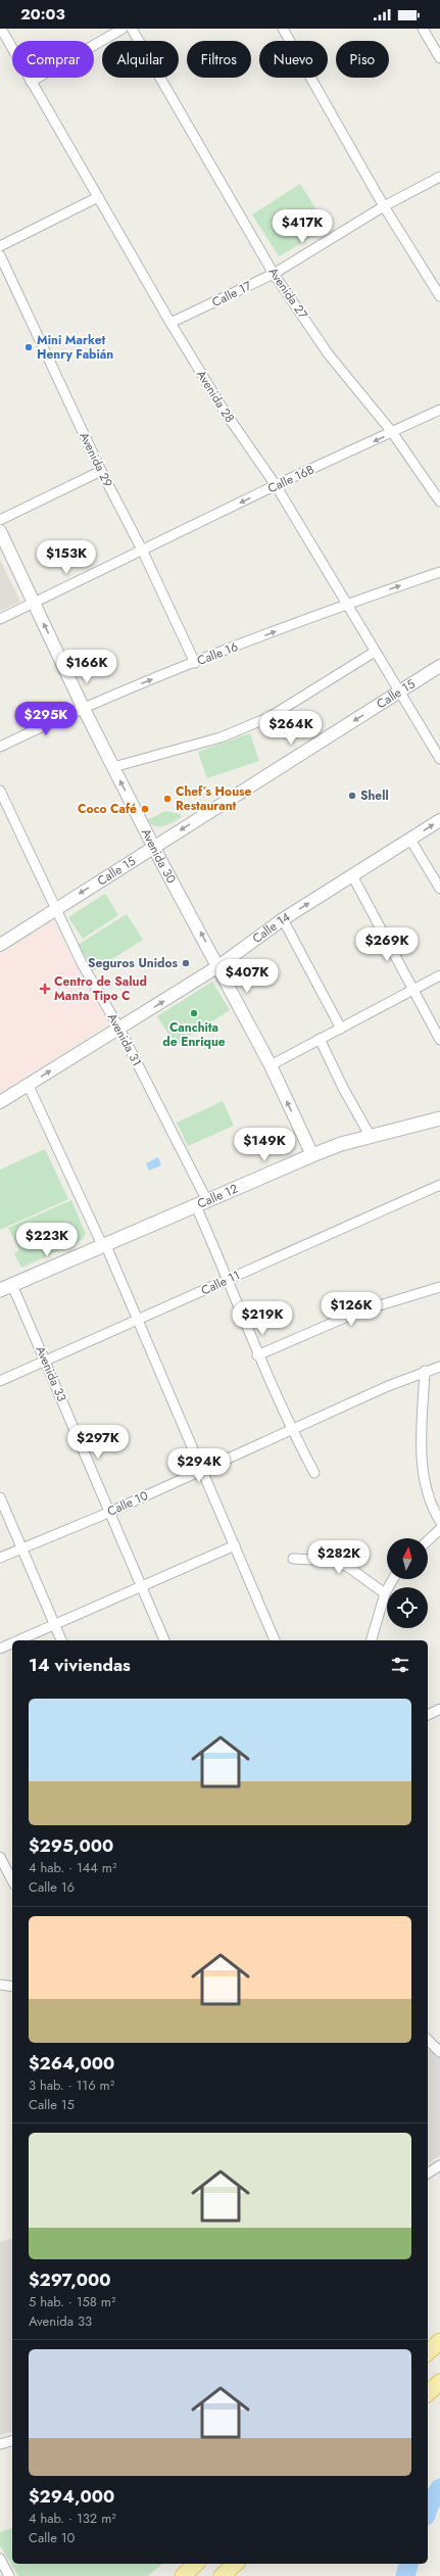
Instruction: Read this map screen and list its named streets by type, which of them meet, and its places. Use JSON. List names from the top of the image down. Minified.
{"streets":{"main road":["Calle 12"],"street":["Avenida 27","Calle 17","Avenida 28","Avenida 29","Calle 16B","Calle 16","Calle 15","Avenida 30","Calle 14","Avenida 31","Calle 11","Avenida 33","Calle 10"]},"crossings":[["Avenida 27","Calle 17"],["Avenida 27","Calle 16B"],["Calle 17","Avenida 28"],["Avenida 28","Calle 16B"],["Avenida 28","Calle 16"],["Avenida 28","Calle 15"],["Avenida 29","Calle 16B"],["Avenida 29","Calle 16"],["Calle 16","Avenida 30"],["Calle 15","Avenida 30"],["Calle 15","Avenida 31"],["Avenida 30","Calle 14"],["Avenida 30","Calle 12"],["Calle 14","Avenida 31"],["Avenida 31","Calle 12"],["Avenida 31","Calle 11"],["Avenida 31","Calle 10"],["Calle 12","Avenida 33"],["Calle 11","Avenida 33"],["Avenida 33","Calle 10"]],"one_way":["Calle 16B","Avenida 30","Calle 14"],"places":{"other":["Mini Market Henry Fabián","Shell","Chef´s House Restaurant","Coco Café","Seguros Unidos","Canchita de Enrique"],"health":["Centro de Salud Manta Tipo C"]},"north":"top","page":{"status":"20:03","chip":["Comprar","Alquilar","Filtros","Nuevo","Piso"],"price":["$417K","$153K","$166K","$295K","$264K","$269K","$407K","$149K","$223K","$126K","$219K","$297K","$294K","$282K"],"heading":"14 viviendas","list":[{"name":"$295,000","note":"4 hab. · 144 m² · Calle 16"},{"name":"$264,000","note":"3 hab. · 116 m² · Calle 15"},{"name":"$297,000","note":"5 hab. · 158 m² · Avenida 33"},{"name":"$294,000","note":"4 hab. · 132 m² · Calle 10"}]}}
